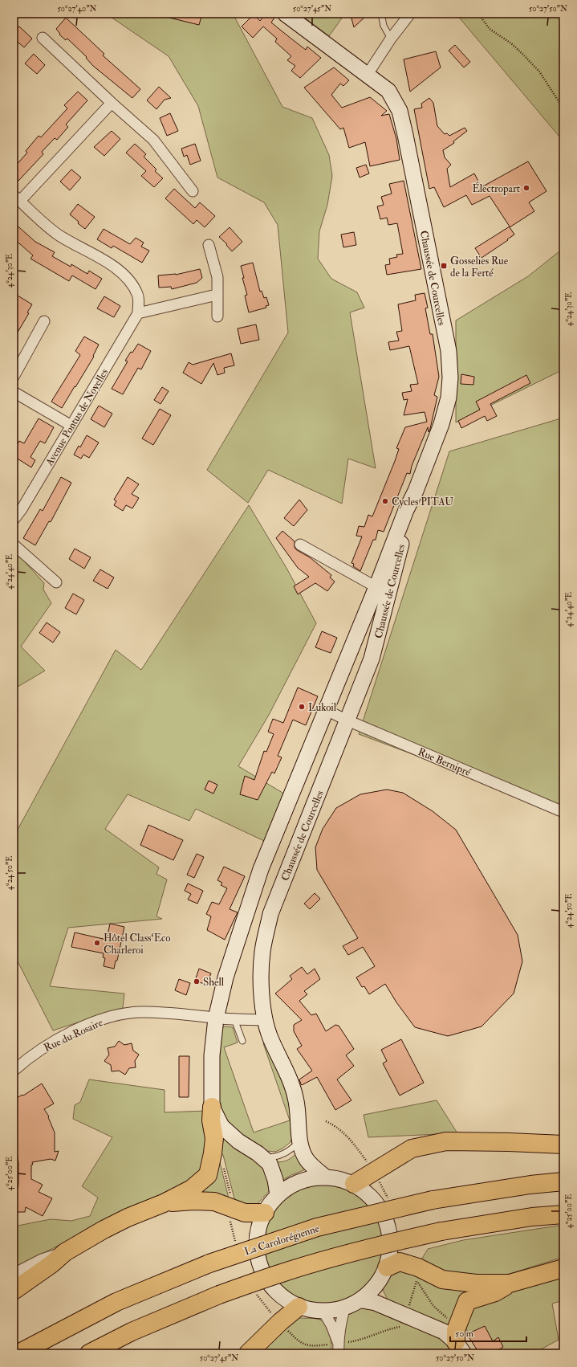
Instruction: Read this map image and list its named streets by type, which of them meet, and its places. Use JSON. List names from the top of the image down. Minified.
{"streets":{"highway":["La Carolorégienne"],"main road":["Chaussée de Courcelles"],"street":["Avenue Pontus de Noyelles","Rue Bernipré","Rue du Rosaire"]},"crossings":[["Chaussée de Courcelles","Rue Bernipré"],["Chaussée de Courcelles","Rue du Rosaire"]],"places":{"other":["Électropart","Cycles PITAU","Lukoil","Hôtel Class‘Eco Charleroi","Shell"],"transit":["Gosselies Rue de la Ferté"]},"scale_bar":"50 m","coordinates":["50°27'40\"N","50°27'45\"N","50°27'50\"N","4°24'30\"E","4°24'40\"E","4°24'50\"E","4°25'00\"E"]}
